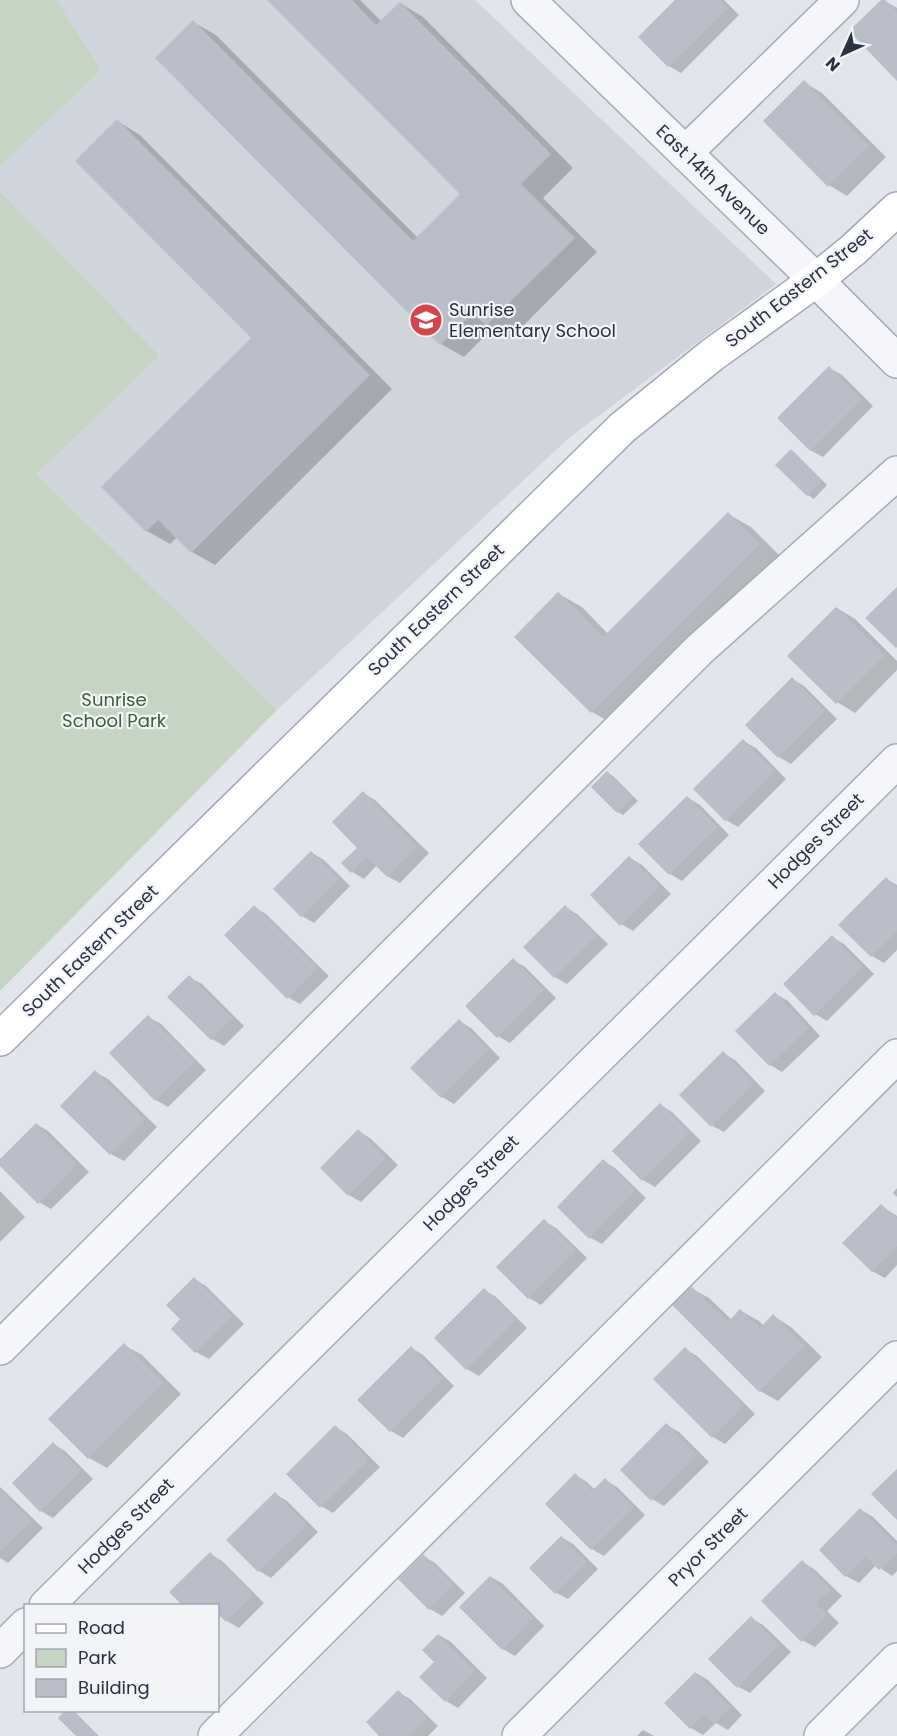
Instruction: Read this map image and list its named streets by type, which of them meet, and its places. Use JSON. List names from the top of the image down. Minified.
{"streets":{"main road":["South Eastern Street"],"street":["East 14th Avenue","Hodges Street","Pryor Street"]},"crossings":[["East 14th Avenue","South Eastern Street"]],"parks":["Sunrise School Park"],"places":{"school or university":["Sunrise Elementary School"]},"legend":["Road","Park","Building"],"north":"bottom left"}
